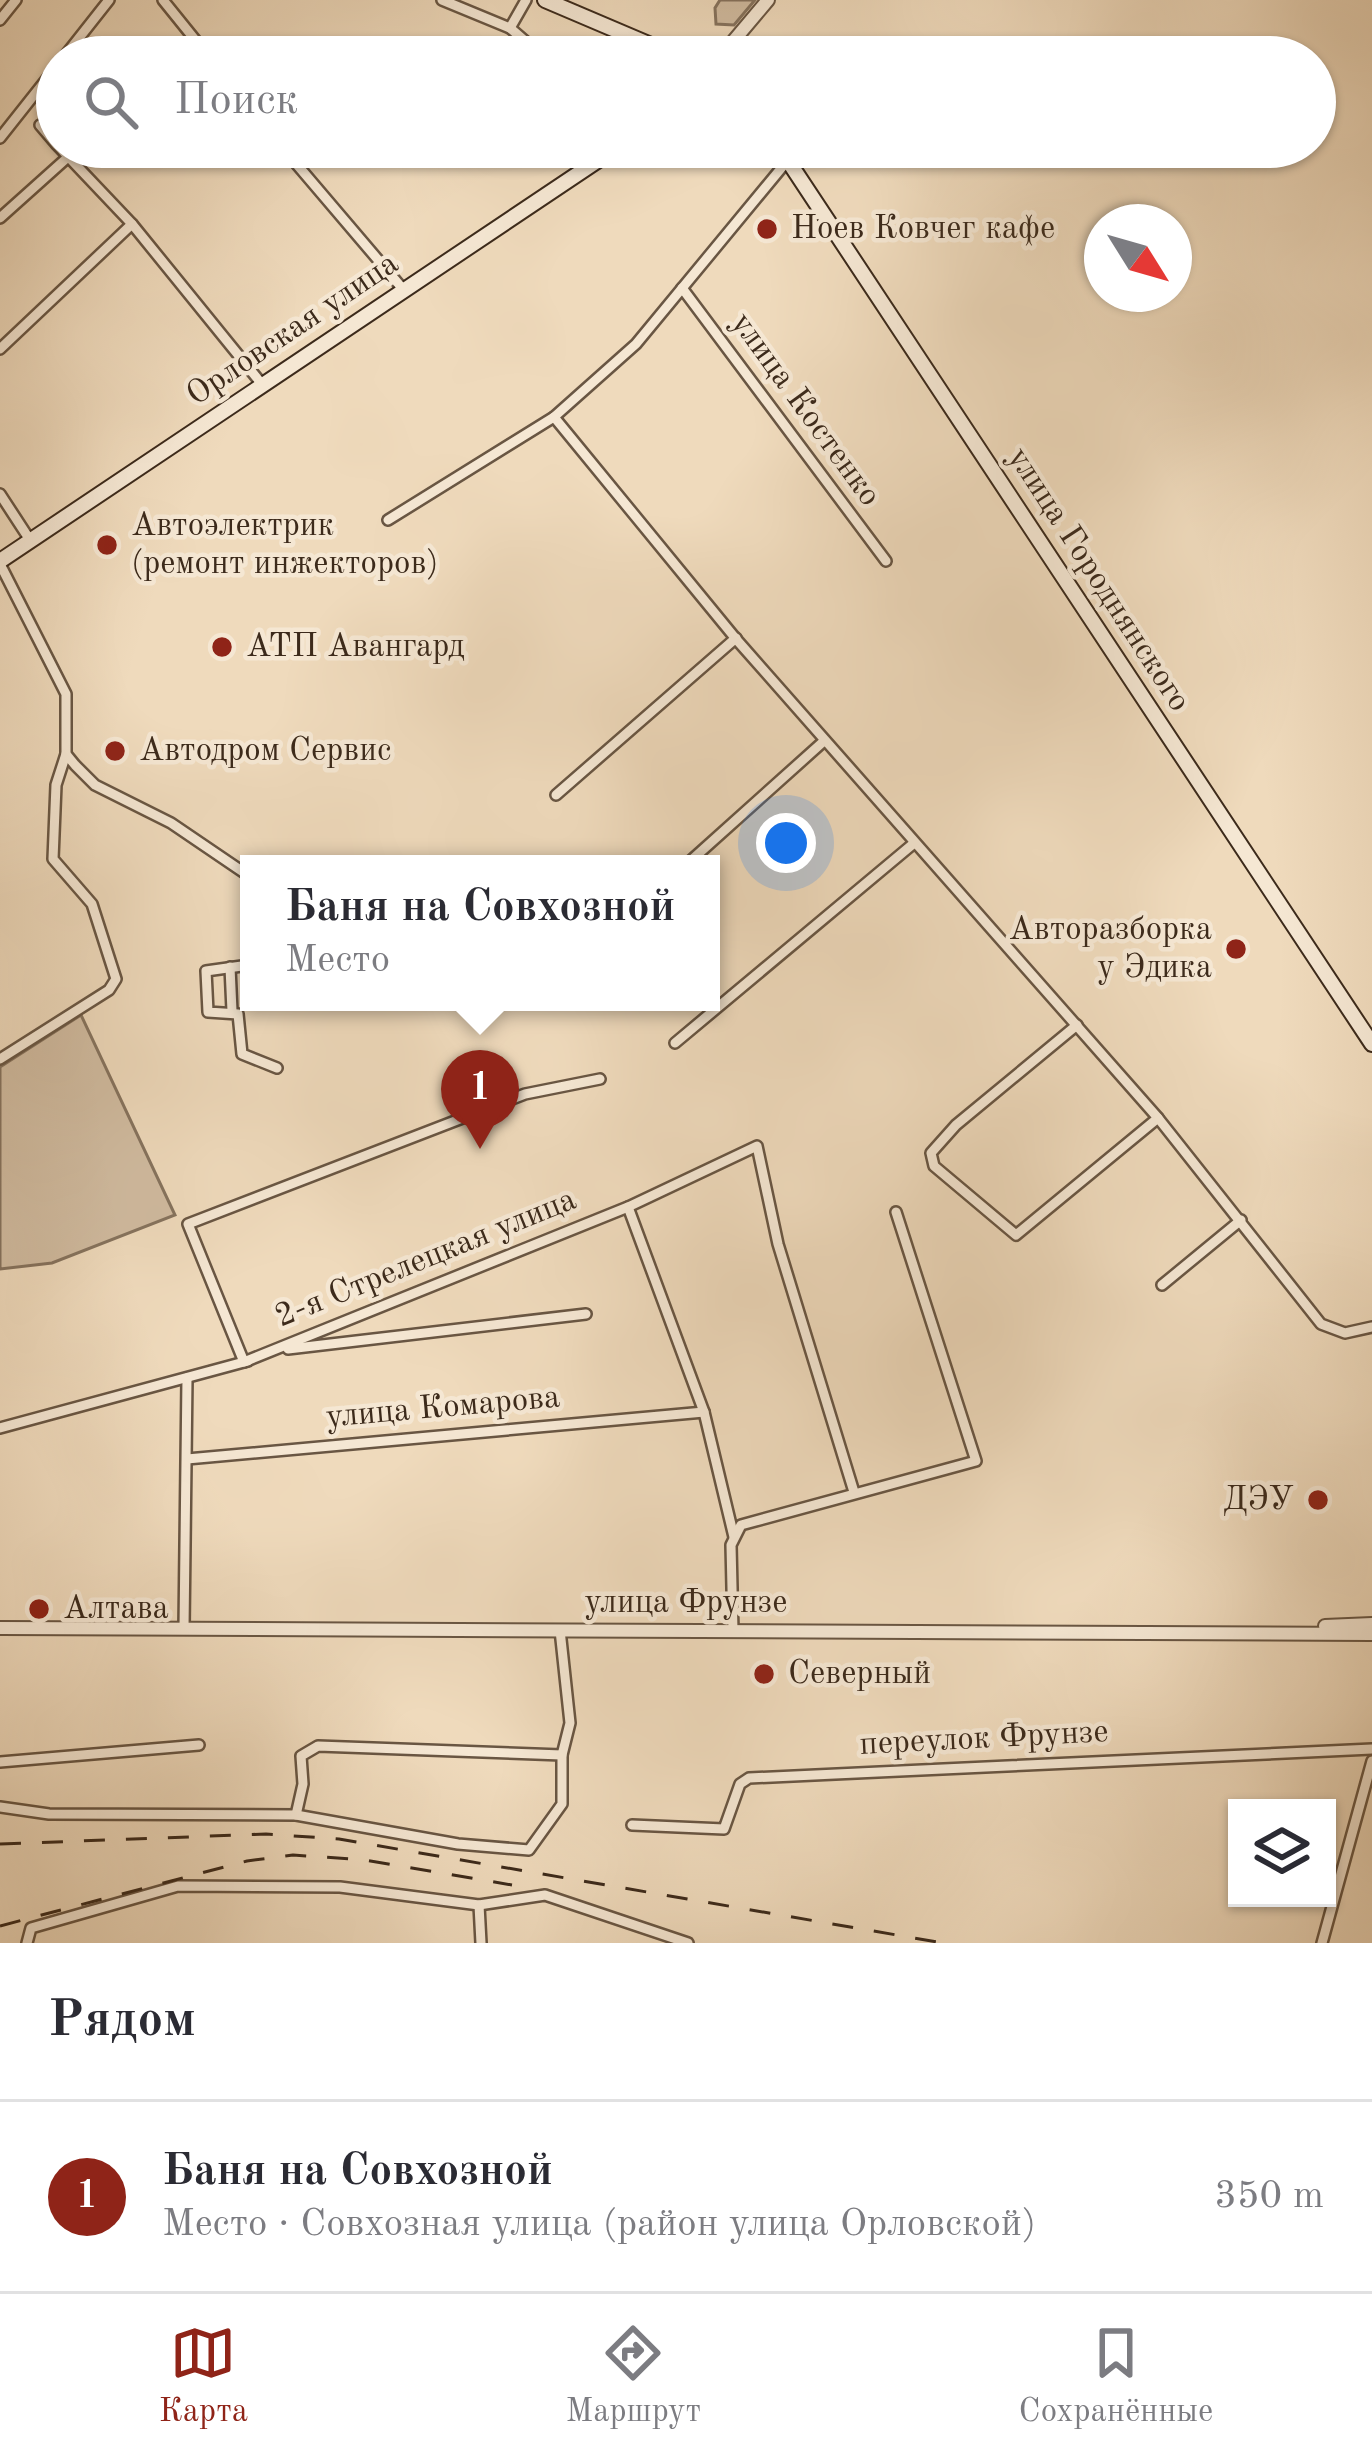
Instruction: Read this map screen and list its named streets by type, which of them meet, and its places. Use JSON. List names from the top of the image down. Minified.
{"streets":{"main road":["Орловская улица","улица Городнянского"],"street":["улица Костенко","2-я Стрелецкая улица","улица Комарова","улица Фрунзе","переулок Фрунзе"]},"places":["Ноев Ковчег кафе","Автоэлектрик (ремонт инжекторов)","АТП Авангард","Автодром Сервис","Авторазборка у Эдика","ДЭУ","Алтава","Северный"],"north":"bottom right","page":{"search":"Поиск","popup":["Баня на Совхозной","Место"],"pins":"1","heading":"Рядом","list":[{"mark":"1","name":"Баня на Совхозной","note":"Место · Совхозная улица (район улица Орловской)","value":"350 m"}],"nav":["Карта","Маршрут","Сохранённые"]}}
